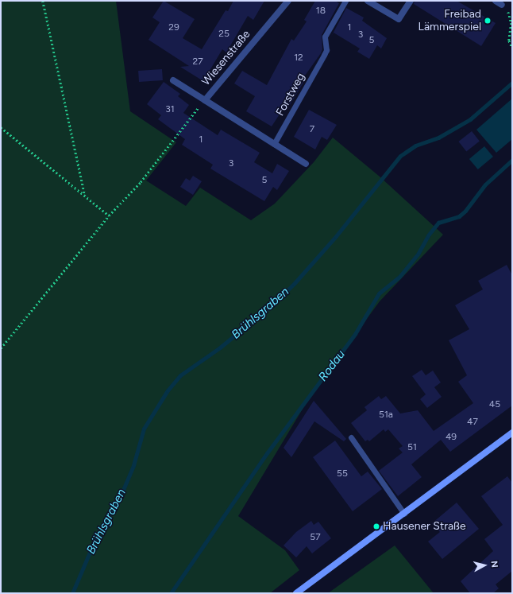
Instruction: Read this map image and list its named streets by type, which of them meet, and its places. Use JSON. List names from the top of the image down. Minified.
{"streets":{"street":["Wiesenstraße"],"lane":["Forstweg"]},"water":["Brühlsgraben","Rodau"],"places":["Freibad Lämmerspiel","Hausener Straße"],"house_numbers":["18","29","1","25","3","5","12","27","31","7","1","3","5","45","51a","47","49","51","55","57"],"north":"right"}
